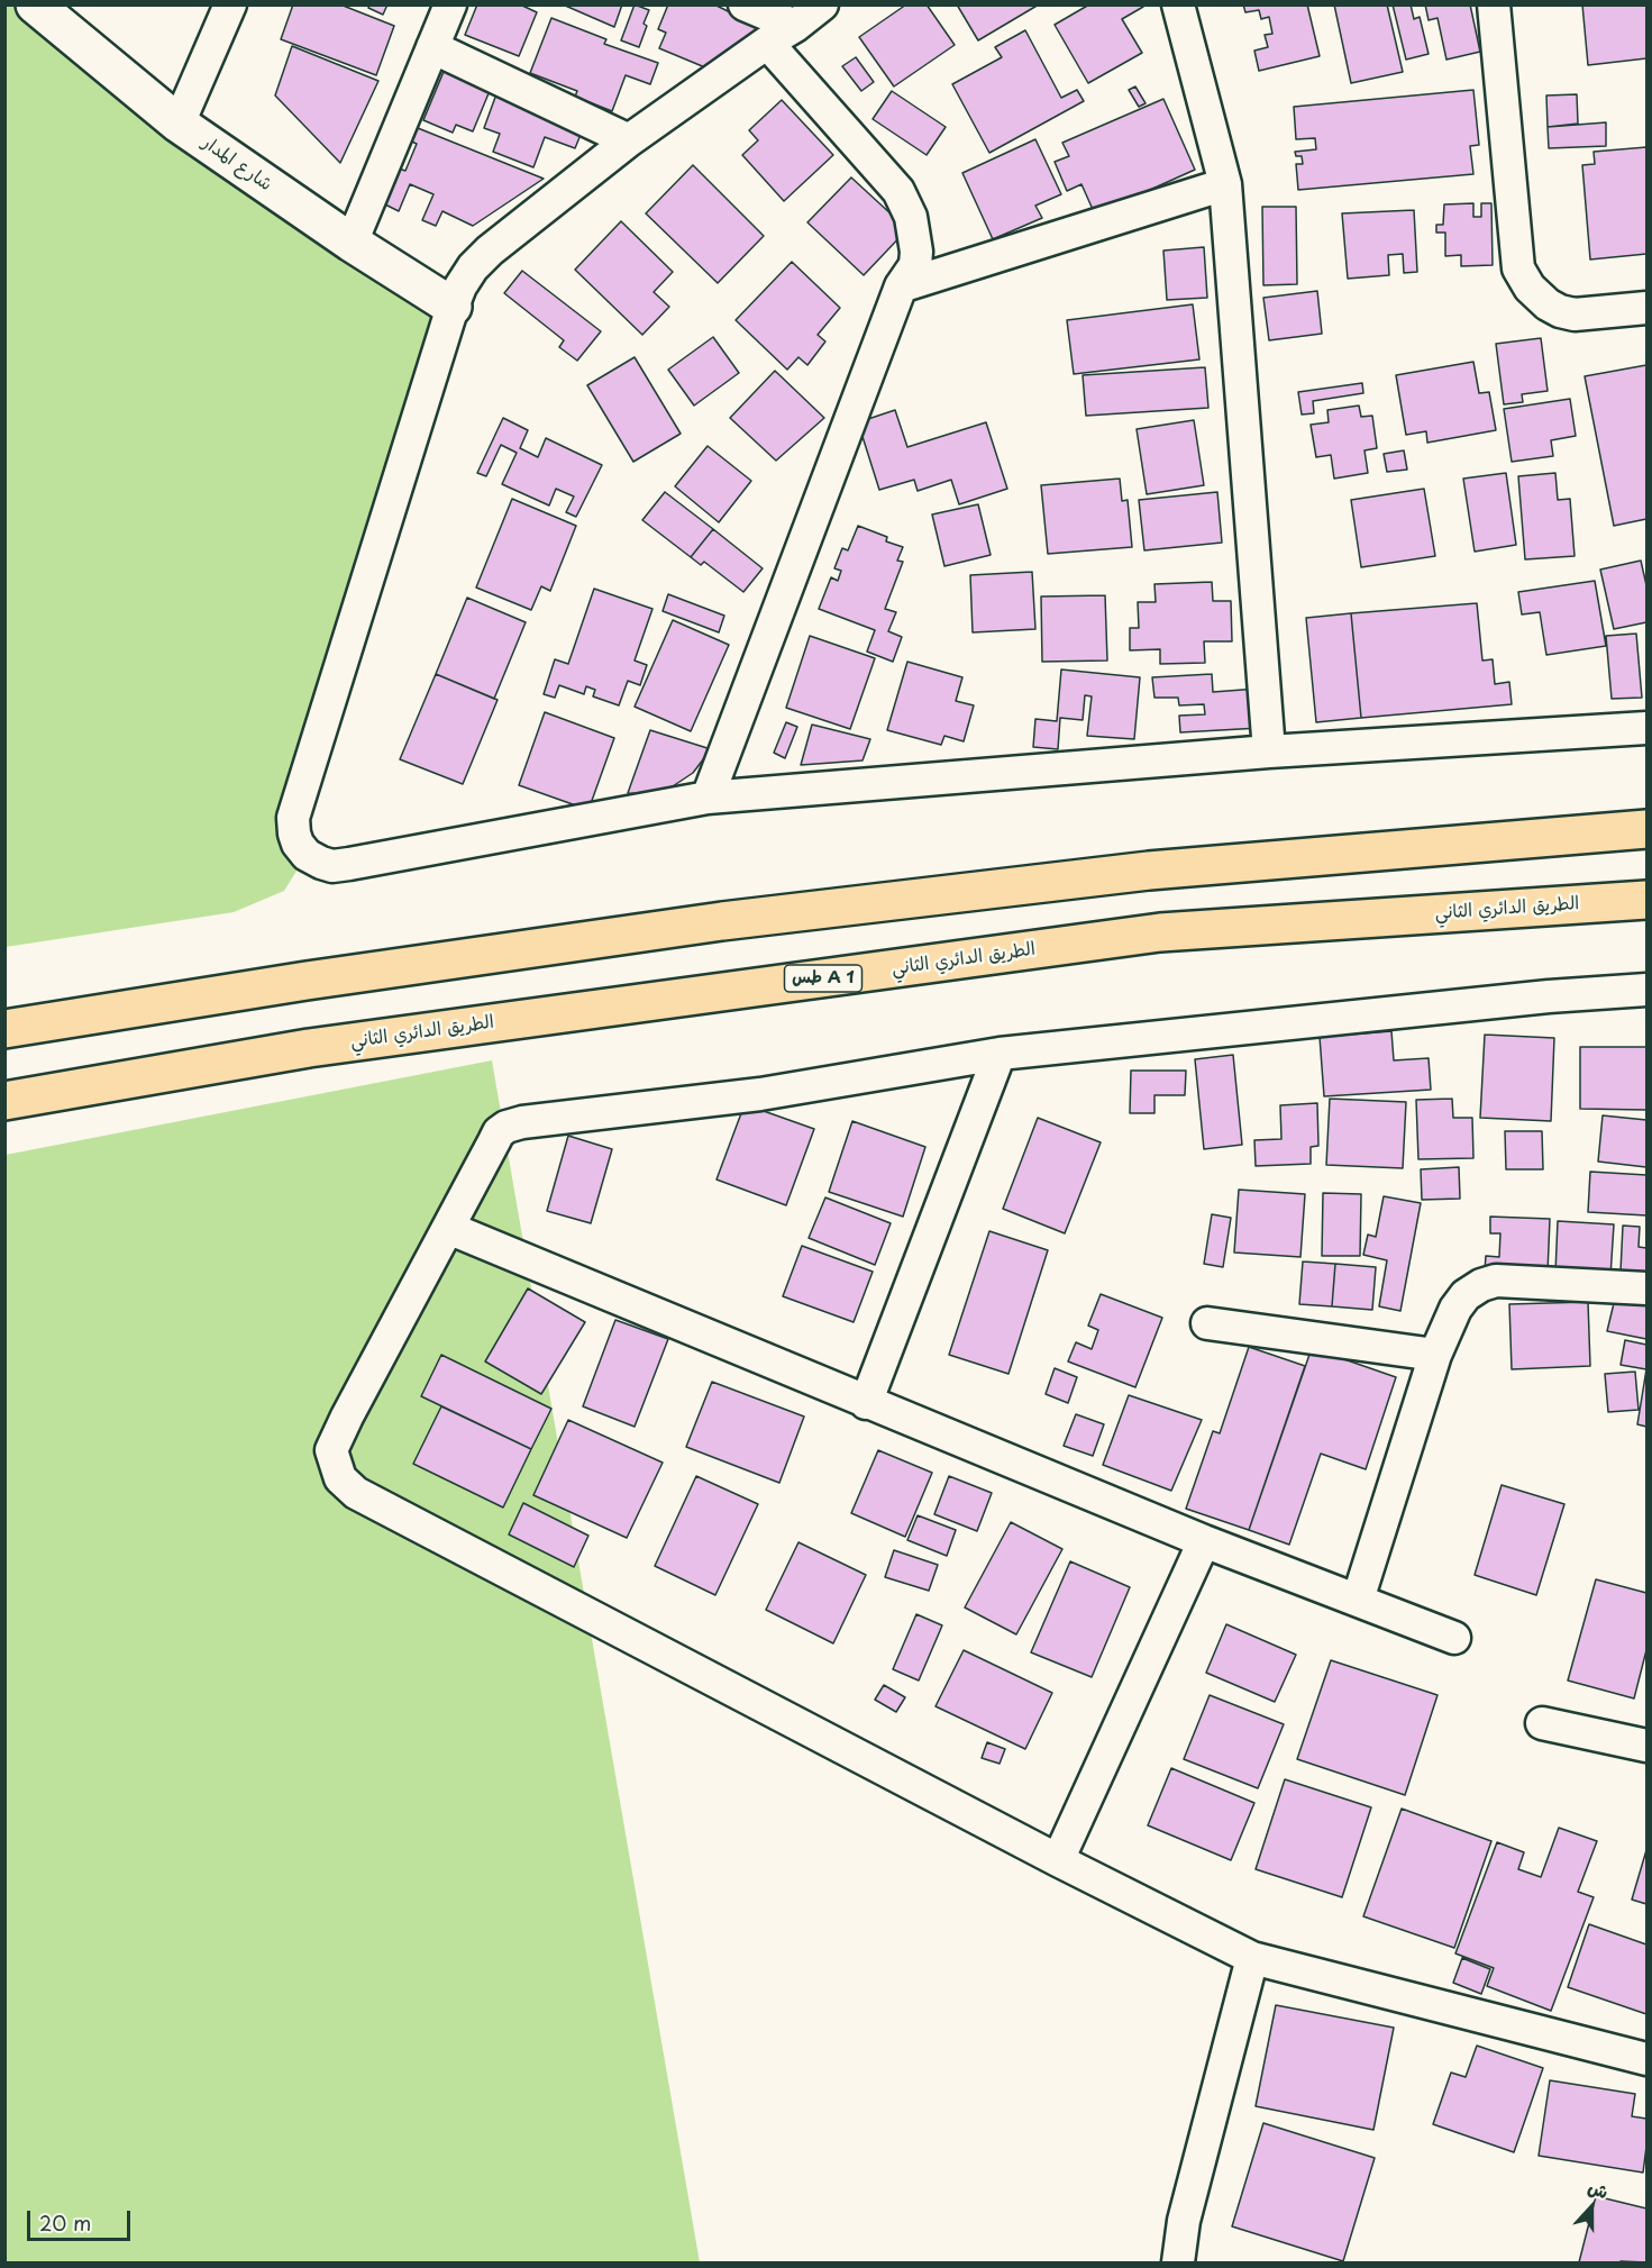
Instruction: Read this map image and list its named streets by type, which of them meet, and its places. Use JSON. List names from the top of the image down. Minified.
{"streets":{"highway":["الطريق الدائري الثاني","طس A 1"],"street":["شارع المدار"]},"scale_bar":"20 m","north":"top"}
